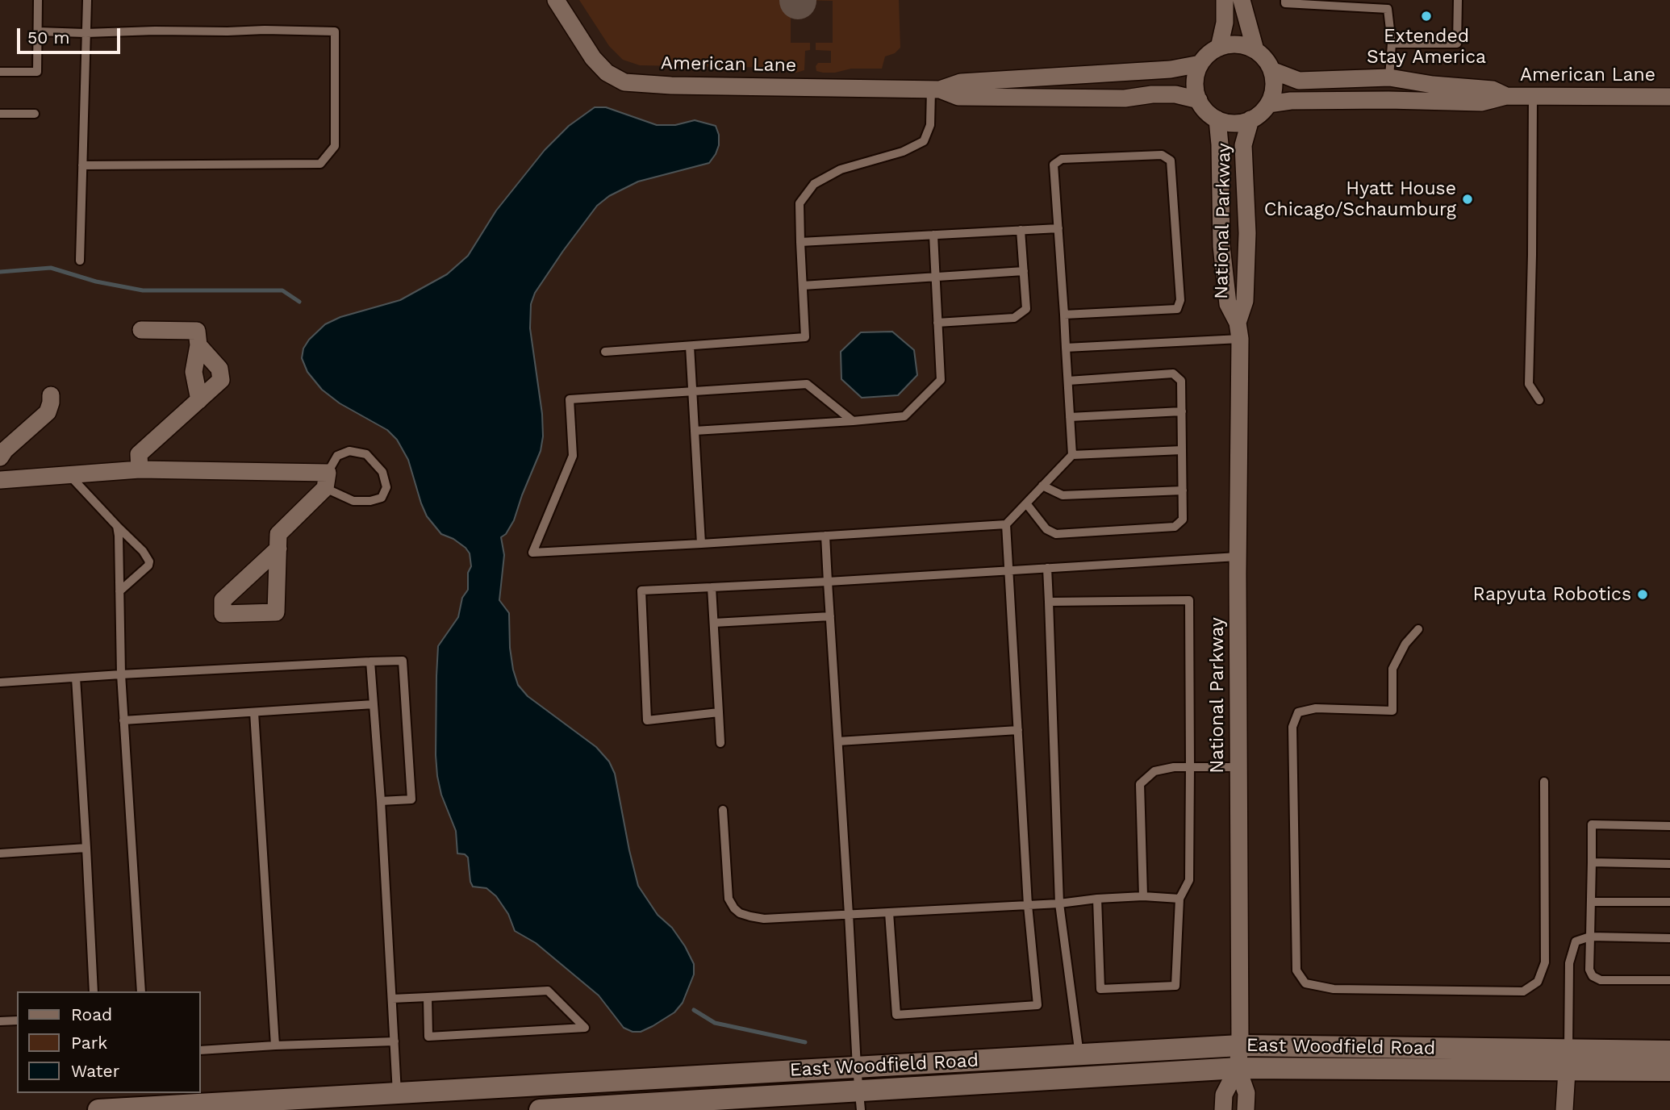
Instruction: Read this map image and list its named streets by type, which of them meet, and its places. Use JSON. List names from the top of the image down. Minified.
{"streets":{"street":["American Lane","National Parkway","East Woodfield Road"]},"crossings":[["American Lane","National Parkway"],["National Parkway","East Woodfield Road"]],"places":["Extended Stay America","Hyatt House Chicago/Schaumburg","Rapyuta Robotics"],"legend":["Road","Park","Water"],"scale_bar":"50 m"}
